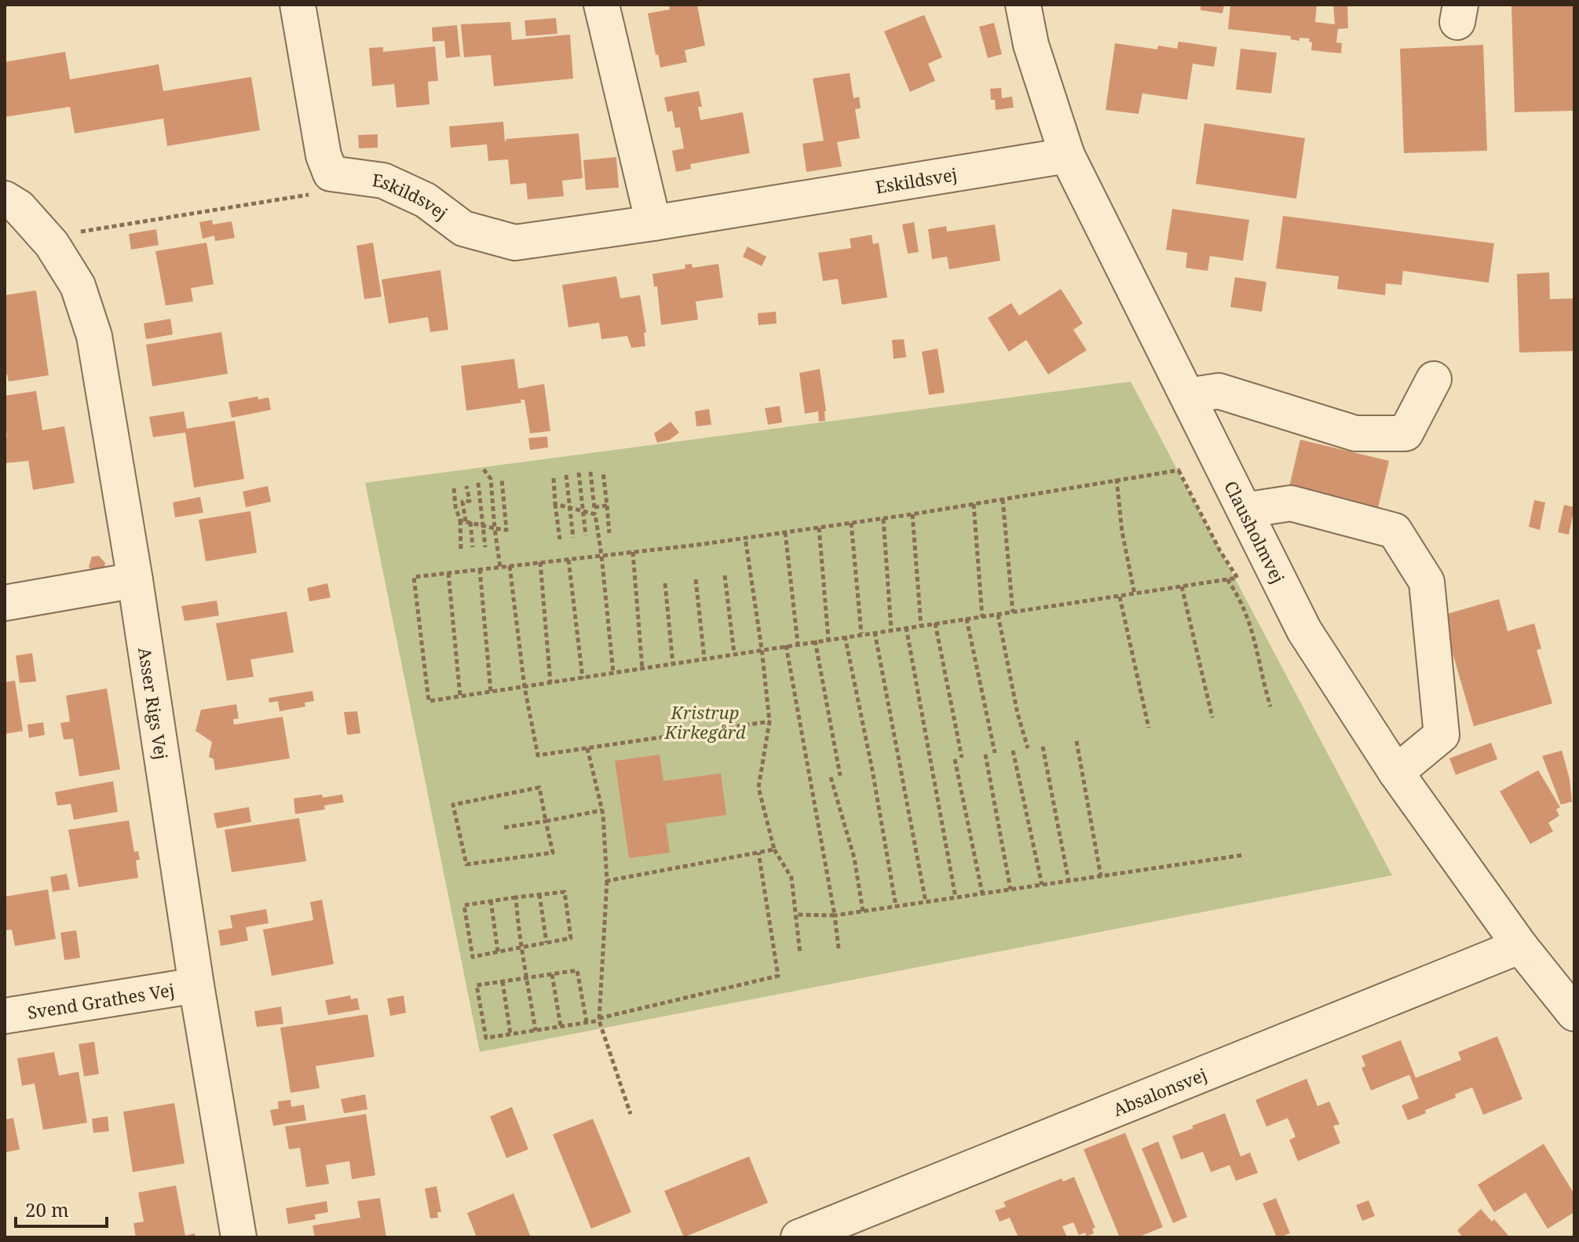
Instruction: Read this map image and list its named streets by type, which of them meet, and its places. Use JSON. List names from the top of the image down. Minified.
{"streets":{"street":["Eskildsvej","Clausholmvej","Asser Rigs Vej","Svend Grathes Vej","Absalonsvej"]},"crossings":[["Eskildsvej","Clausholmvej"],["Clausholmvej","Absalonsvej"],["Asser Rigs Vej","Svend Grathes Vej"]],"parks":["Kristrup Kirkegård"],"scale_bar":"20 m"}
